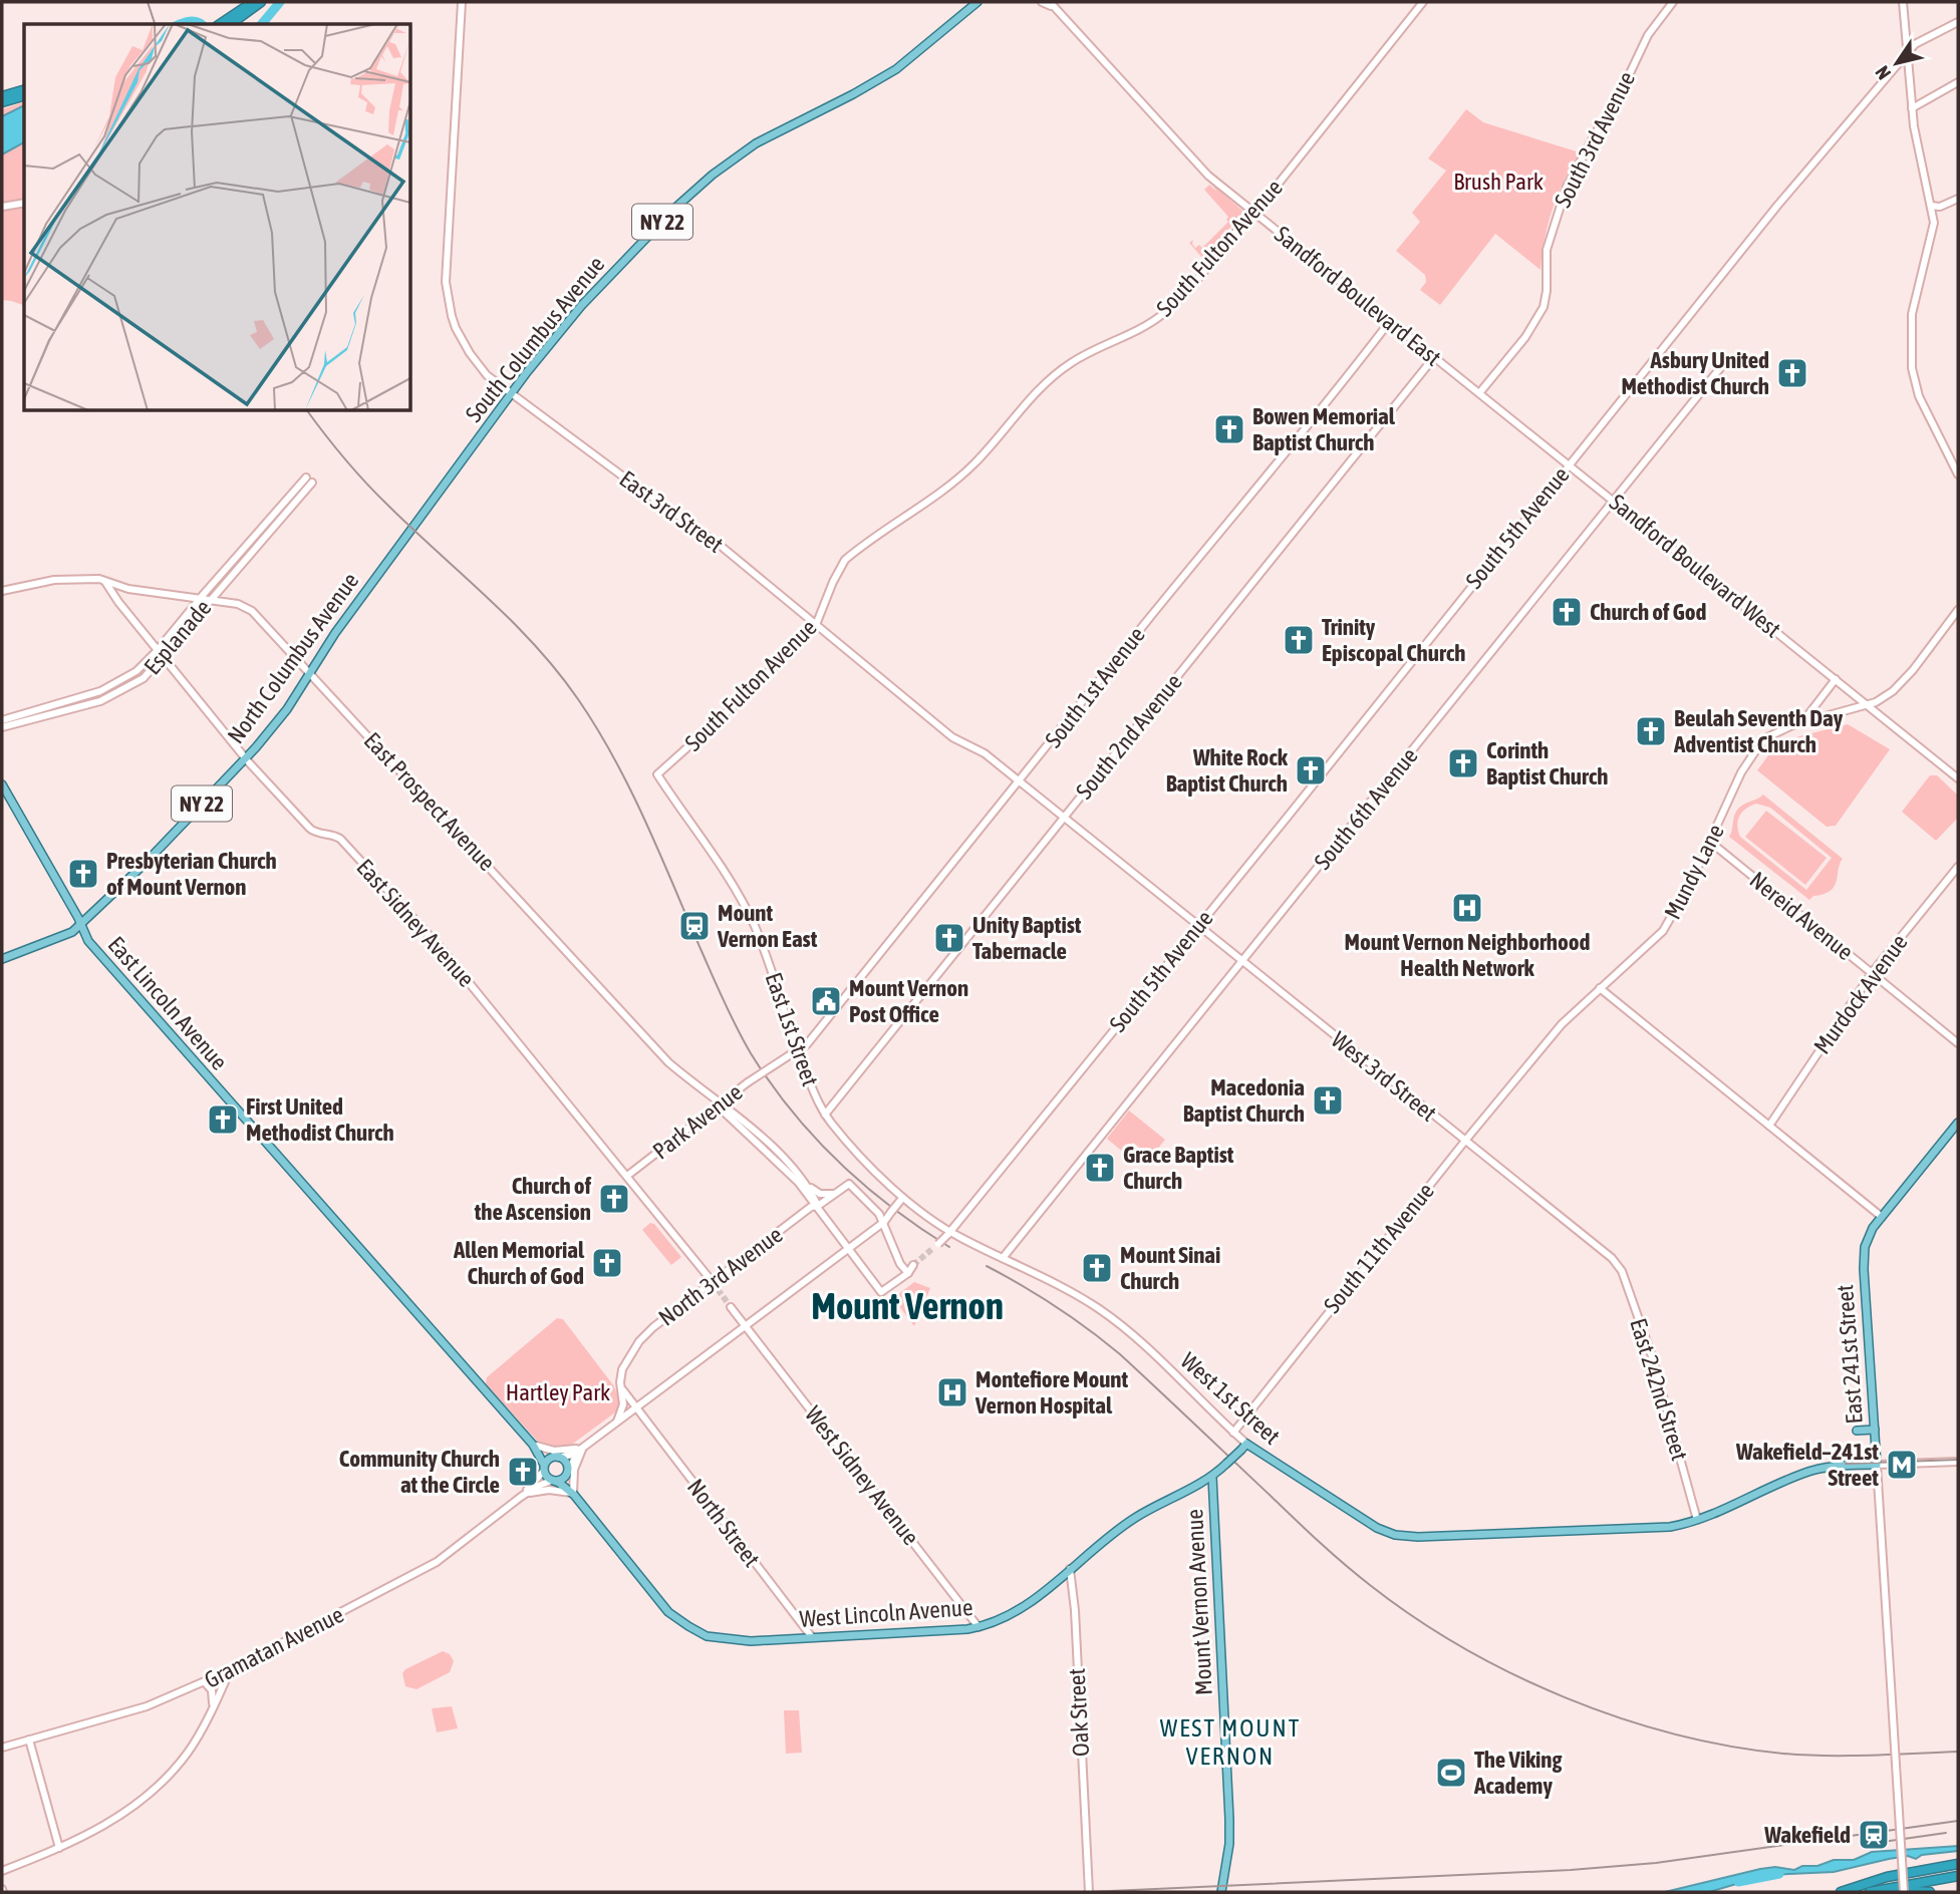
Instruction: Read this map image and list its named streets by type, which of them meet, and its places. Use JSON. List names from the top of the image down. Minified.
{"streets":{"main road":["NY 22","South Columbus Avenue","North Columbus Avenue","East Lincoln Avenue","East 241st Street","West 1st Street","Mount Vernon Avenue","West Lincoln Avenue"],"street":["South 3rd Avenue","South Fulton Avenue","Sandford Boulevard East","East 3rd Street","South 5th Avenue","Sandford Boulevard West","Esplanade","South 1st Avenue","South 2nd Avenue","East Prospect Avenue","South 6th Avenue","Mundy Lane","Nereid Avenue","East Sidney Avenue","Murdock Avenue","East 1st Street","West 3rd Street","Park Avenue","South 11th Avenue","North 3rd Avenue","East 242nd Street","West Sidney Avenue","North Street","Gramatan Avenue","Oak Street"]},"crossings":[["South 3rd Avenue","Sandford Boulevard East"],["South Fulton Avenue","Sandford Boulevard East"],["South Fulton Avenue","East 3rd Street"],["South Fulton Avenue","East 1st Street"],["Sandford Boulevard East","Sandford Boulevard West"],["Sandford Boulevard East","South 1st Avenue"],["Sandford Boulevard East","South 2nd Avenue"],["South Columbus Avenue","East 3rd Street"],["South Columbus Avenue","North Columbus Avenue"],["East 3rd Street","South 1st Avenue"],["East 3rd Street","South 2nd Avenue"],["East 3rd Street","West 3rd Street"],["South 5th Avenue","Sandford Boulevard West"],["South 5th Avenue","West 3rd Street"],["South 5th Avenue","West 1st Street"],["Sandford Boulevard West","South 6th Avenue"],["Sandford Boulevard West","Mundy Lane"],["Esplanade","East Prospect Avenue"],["Esplanade","East Sidney Avenue"],["North Columbus Avenue","East Prospect Avenue"],["North Columbus Avenue","East Sidney Avenue"],["North Columbus Avenue","East Lincoln Avenue"],["South 1st Avenue","East 1st Street"],["South 1st Avenue","Park Avenue"],["South 2nd Avenue","East 1st Street"],["East Prospect Avenue","East Sidney Avenue"],["East Prospect Avenue","Park Avenue"],["East Prospect Avenue","North 3rd Avenue"],["South 6th Avenue","West 3rd Street"],["South 6th Avenue","West 1st Street"],["Mundy Lane","Nereid Avenue"],["Mundy Lane","South 11th Avenue"],["Nereid Avenue","Murdock Avenue"],["East Sidney Avenue","Park Avenue"],["East Sidney Avenue","North 3rd Avenue"],["East Lincoln Avenue","West Lincoln Avenue"],["East Lincoln Avenue","Gramatan Avenue"],["East 1st Street","Park Avenue"],["East 1st Street","West 1st Street"],["West 3rd Street","South 11th Avenue"],["West 3rd Street","East 242nd Street"],["South 11th Avenue","West 1st Street"],["North 3rd Avenue","North Street"],["East 241st Street","West 1st Street"],["East 242nd Street","West 1st Street"],["West 1st Street","West Lincoln Avenue"],["West Sidney Avenue","West Lincoln Avenue"],["North Street","West Lincoln Avenue"],["Mount Vernon Avenue","West Lincoln Avenue"],["West Lincoln Avenue","Gramatan Avenue"],["West Lincoln Avenue","Oak Street"]],"districts":["Mount Vernon","WEST MOUNT VERNON"],"parks":["Brush Park","Hartley Park"],"places":{"church":["Asbury United Methodist Church","Bowen Memorial Baptist Church","Church of God","Trinity Episcopal Church","Beulah Seventh Day Adventist Church","Corinth Baptist Church","White Rock Baptist Church","Presbyterian Church of Mount Vernon","Unity Baptist Tabernacle","Macedonia Baptist Church","First United Methodist Church","Grace Baptist Church","Church of the Ascension","Allen Memorial Church of God","Mount Sinai Church","Community Church at the Circle"],"hospital":["Mount Vernon Neighborhood Health Network","Montefiore Mount Vernon Hospital"],"station":["Mount Vernon East","Wakefield"],"public building":["Mount Vernon Post Office"],"metro station":["Wakefield–241st Street"],"sports":["The Viking Academy"]},"north":"bottom left"}
